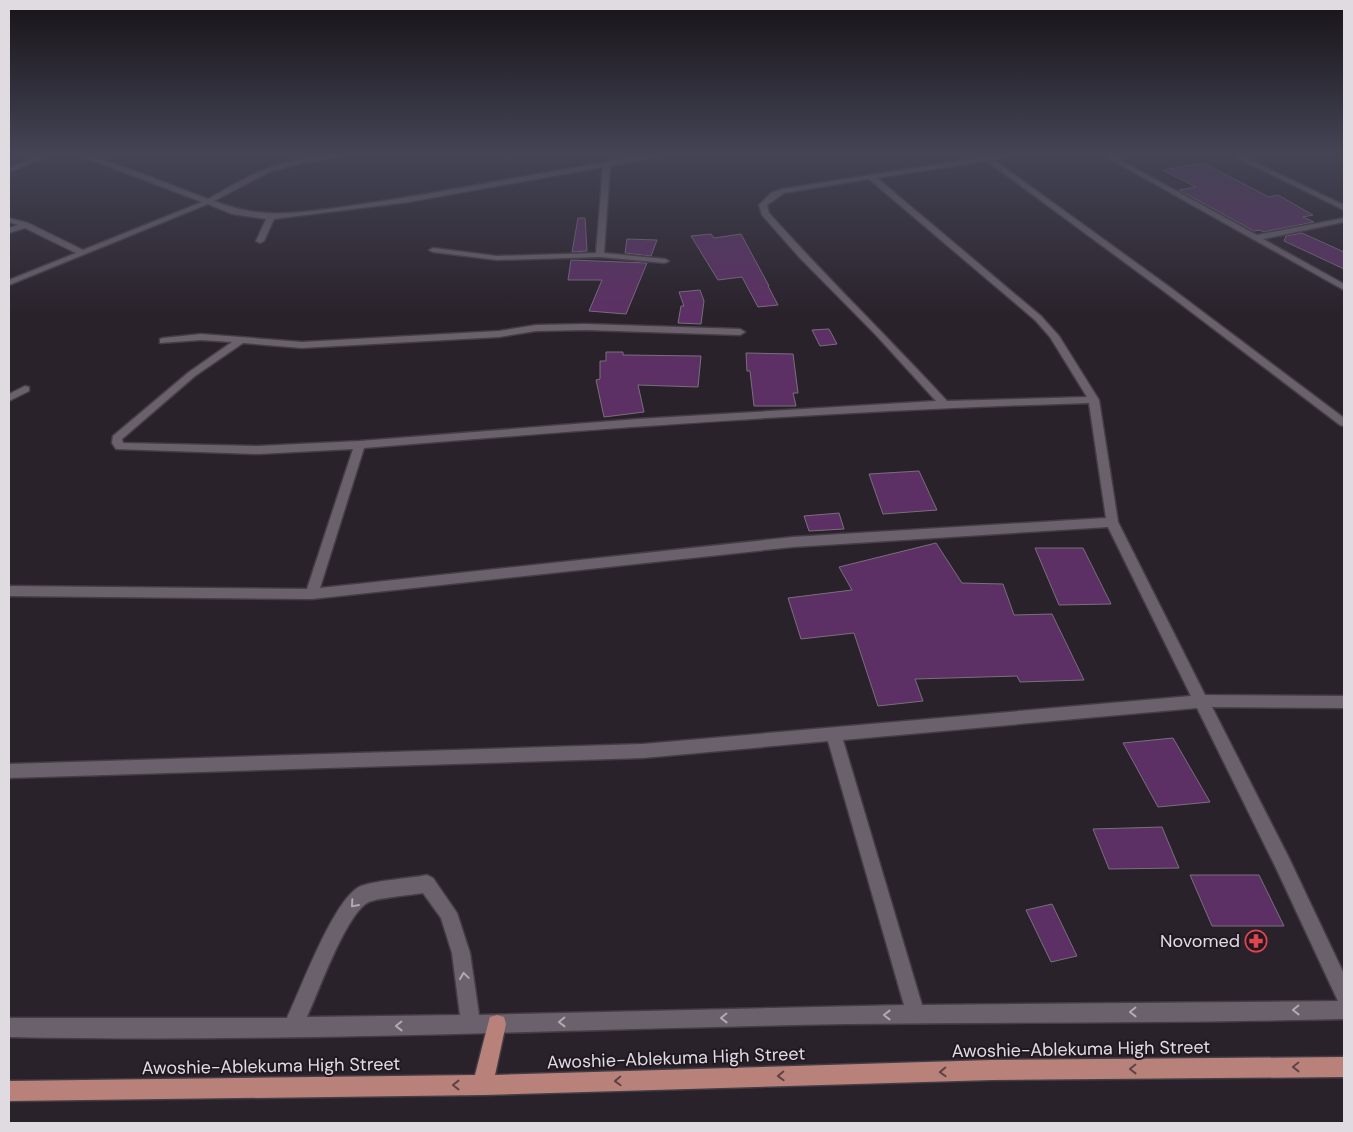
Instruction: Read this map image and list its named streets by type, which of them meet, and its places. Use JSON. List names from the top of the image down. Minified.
{"streets":{"main road":["Awoshie-Ablekuma High Street"]},"one_way":["Awoshie-Ablekuma High Street"],"places":{"pharmacy":["Novomed"]}}
